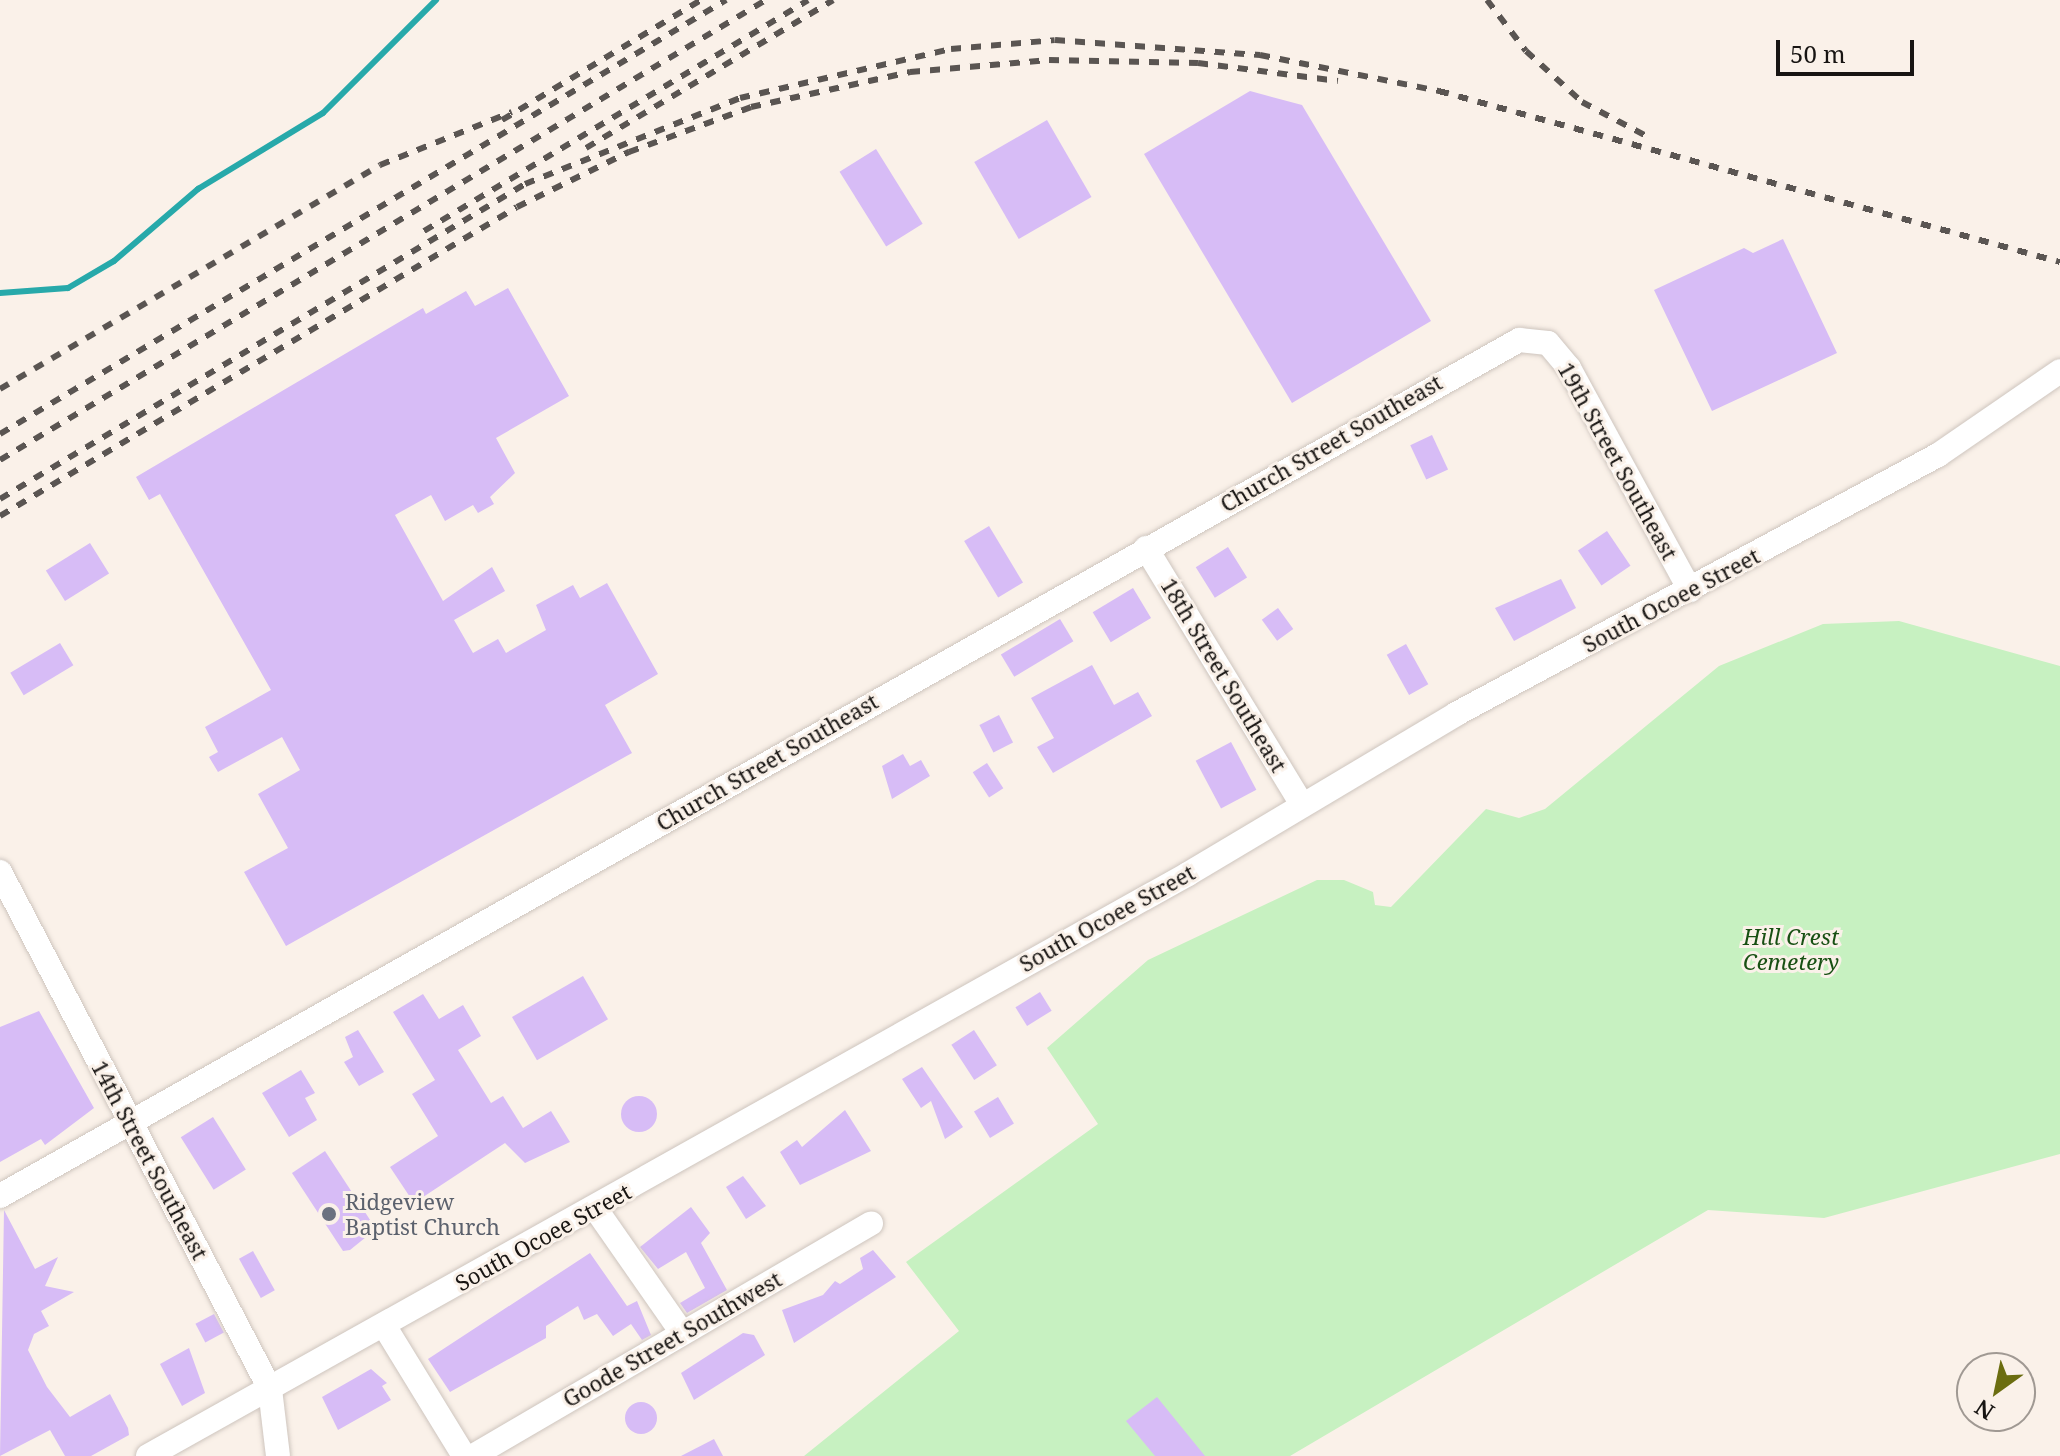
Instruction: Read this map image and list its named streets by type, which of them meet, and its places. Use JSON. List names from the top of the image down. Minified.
{"streets":{"street":["Church Street Southeast","19th Street Southeast","South Ocoee Street","18th Street Southeast","14th Street Southeast","Goode Street Southwest"]},"crossings":[["Church Street Southeast","19th Street Southeast"],["Church Street Southeast","18th Street Southeast"],["Church Street Southeast","14th Street Southeast"],["19th Street Southeast","South Ocoee Street"],["South Ocoee Street","18th Street Southeast"],["South Ocoee Street","14th Street Southeast"]],"parks":["Hill Crest Cemetery"],"places":["Ridgeview Baptist Church"],"scale_bar":"50 m","north":"bottom left"}
